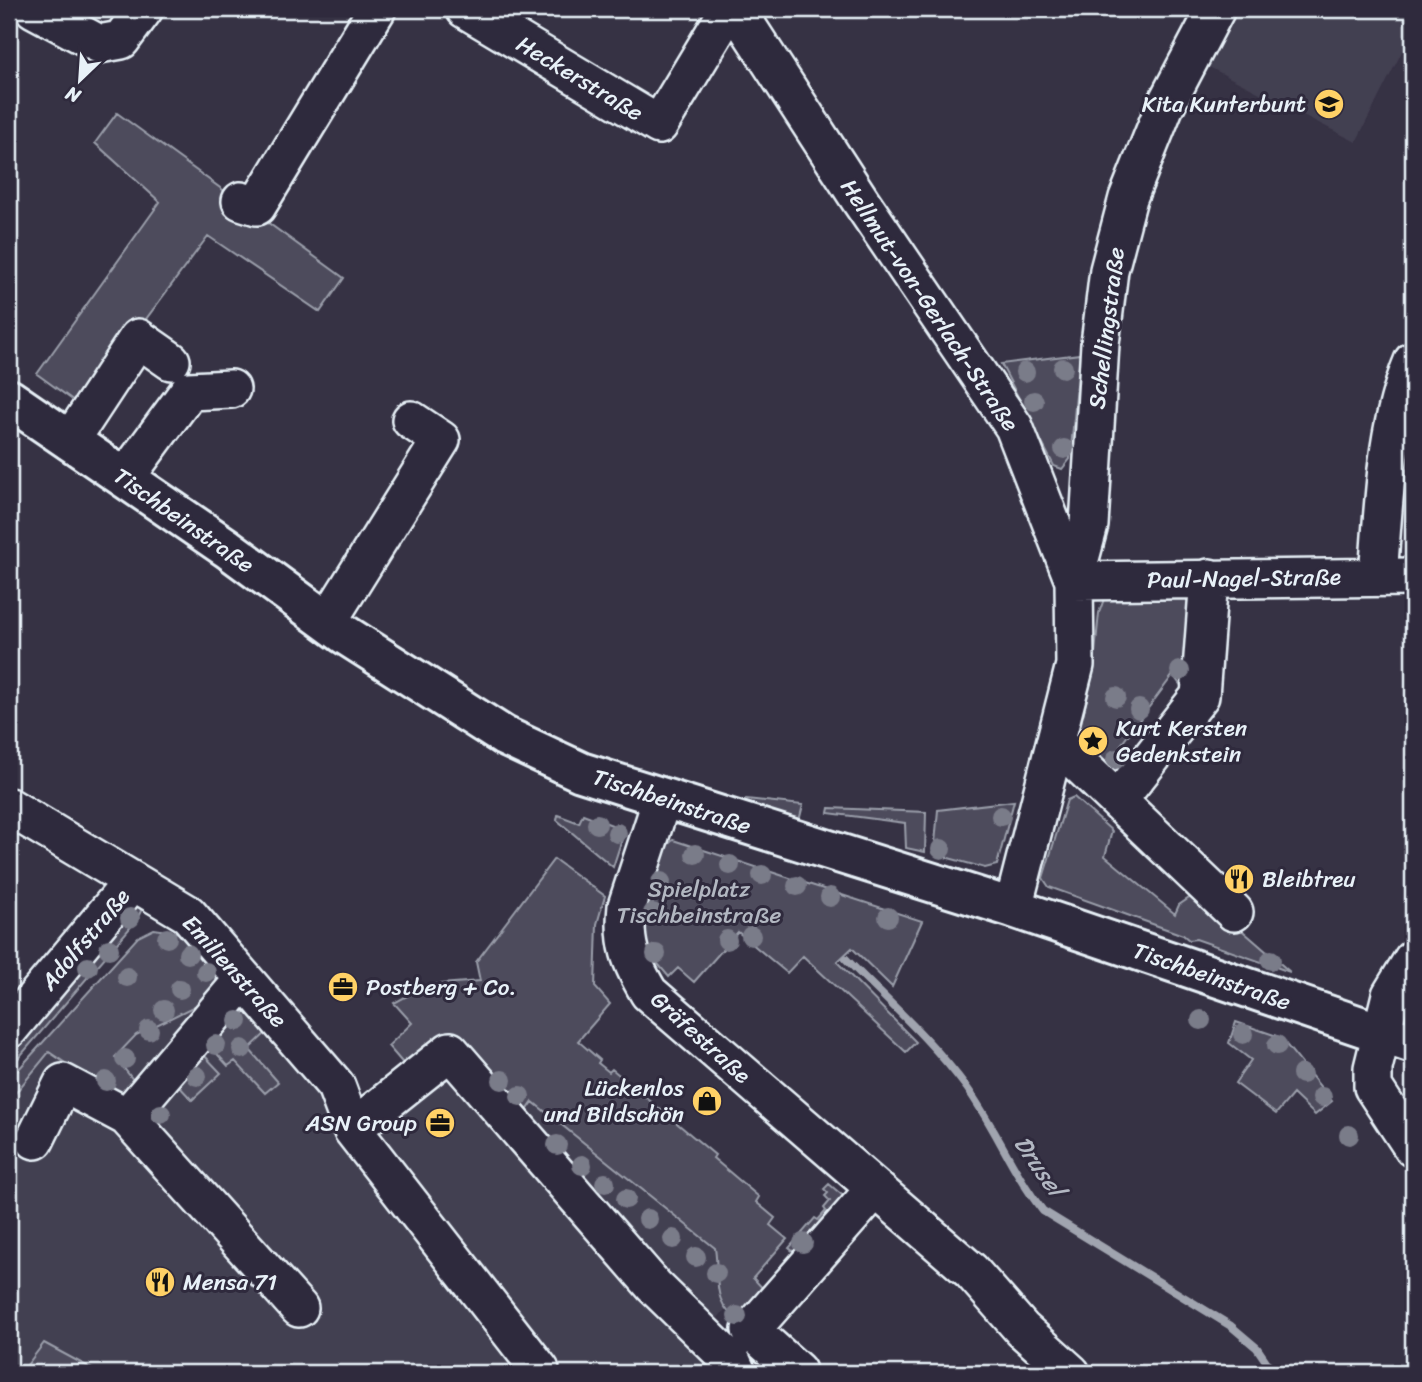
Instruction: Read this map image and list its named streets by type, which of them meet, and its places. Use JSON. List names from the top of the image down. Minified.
{"streets":{"main road":["Tischbeinstraße"],"street":["Heckerstraße","Hellmut-von-Gerlach-Straße","Schellingstraße","Paul-Nagel-Straße","Adolfstraße","Emilienstraße","Gräfestraße"]},"crossings":[["Hellmut-von-Gerlach-Straße","Schellingstraße"],["Hellmut-von-Gerlach-Straße","Tischbeinstraße"],["Hellmut-von-Gerlach-Straße","Paul-Nagel-Straße"],["Schellingstraße","Paul-Nagel-Straße"],["Tischbeinstraße","Gräfestraße"],["Adolfstraße","Emilienstraße"]],"water":["Drusel"],"parks":["Spielplatz Tischbeinstraße"],"places":{"school or university":["Kita Kunterbunt"],"place":["Kurt Kersten Gedenkstein"],"restaurant":["Bleibtreu","Mensa 71"],"office":["Postberg + Co.","ASN Group"],"shop":["Lückenlos und Bildschön"]},"north":"bottom left"}
